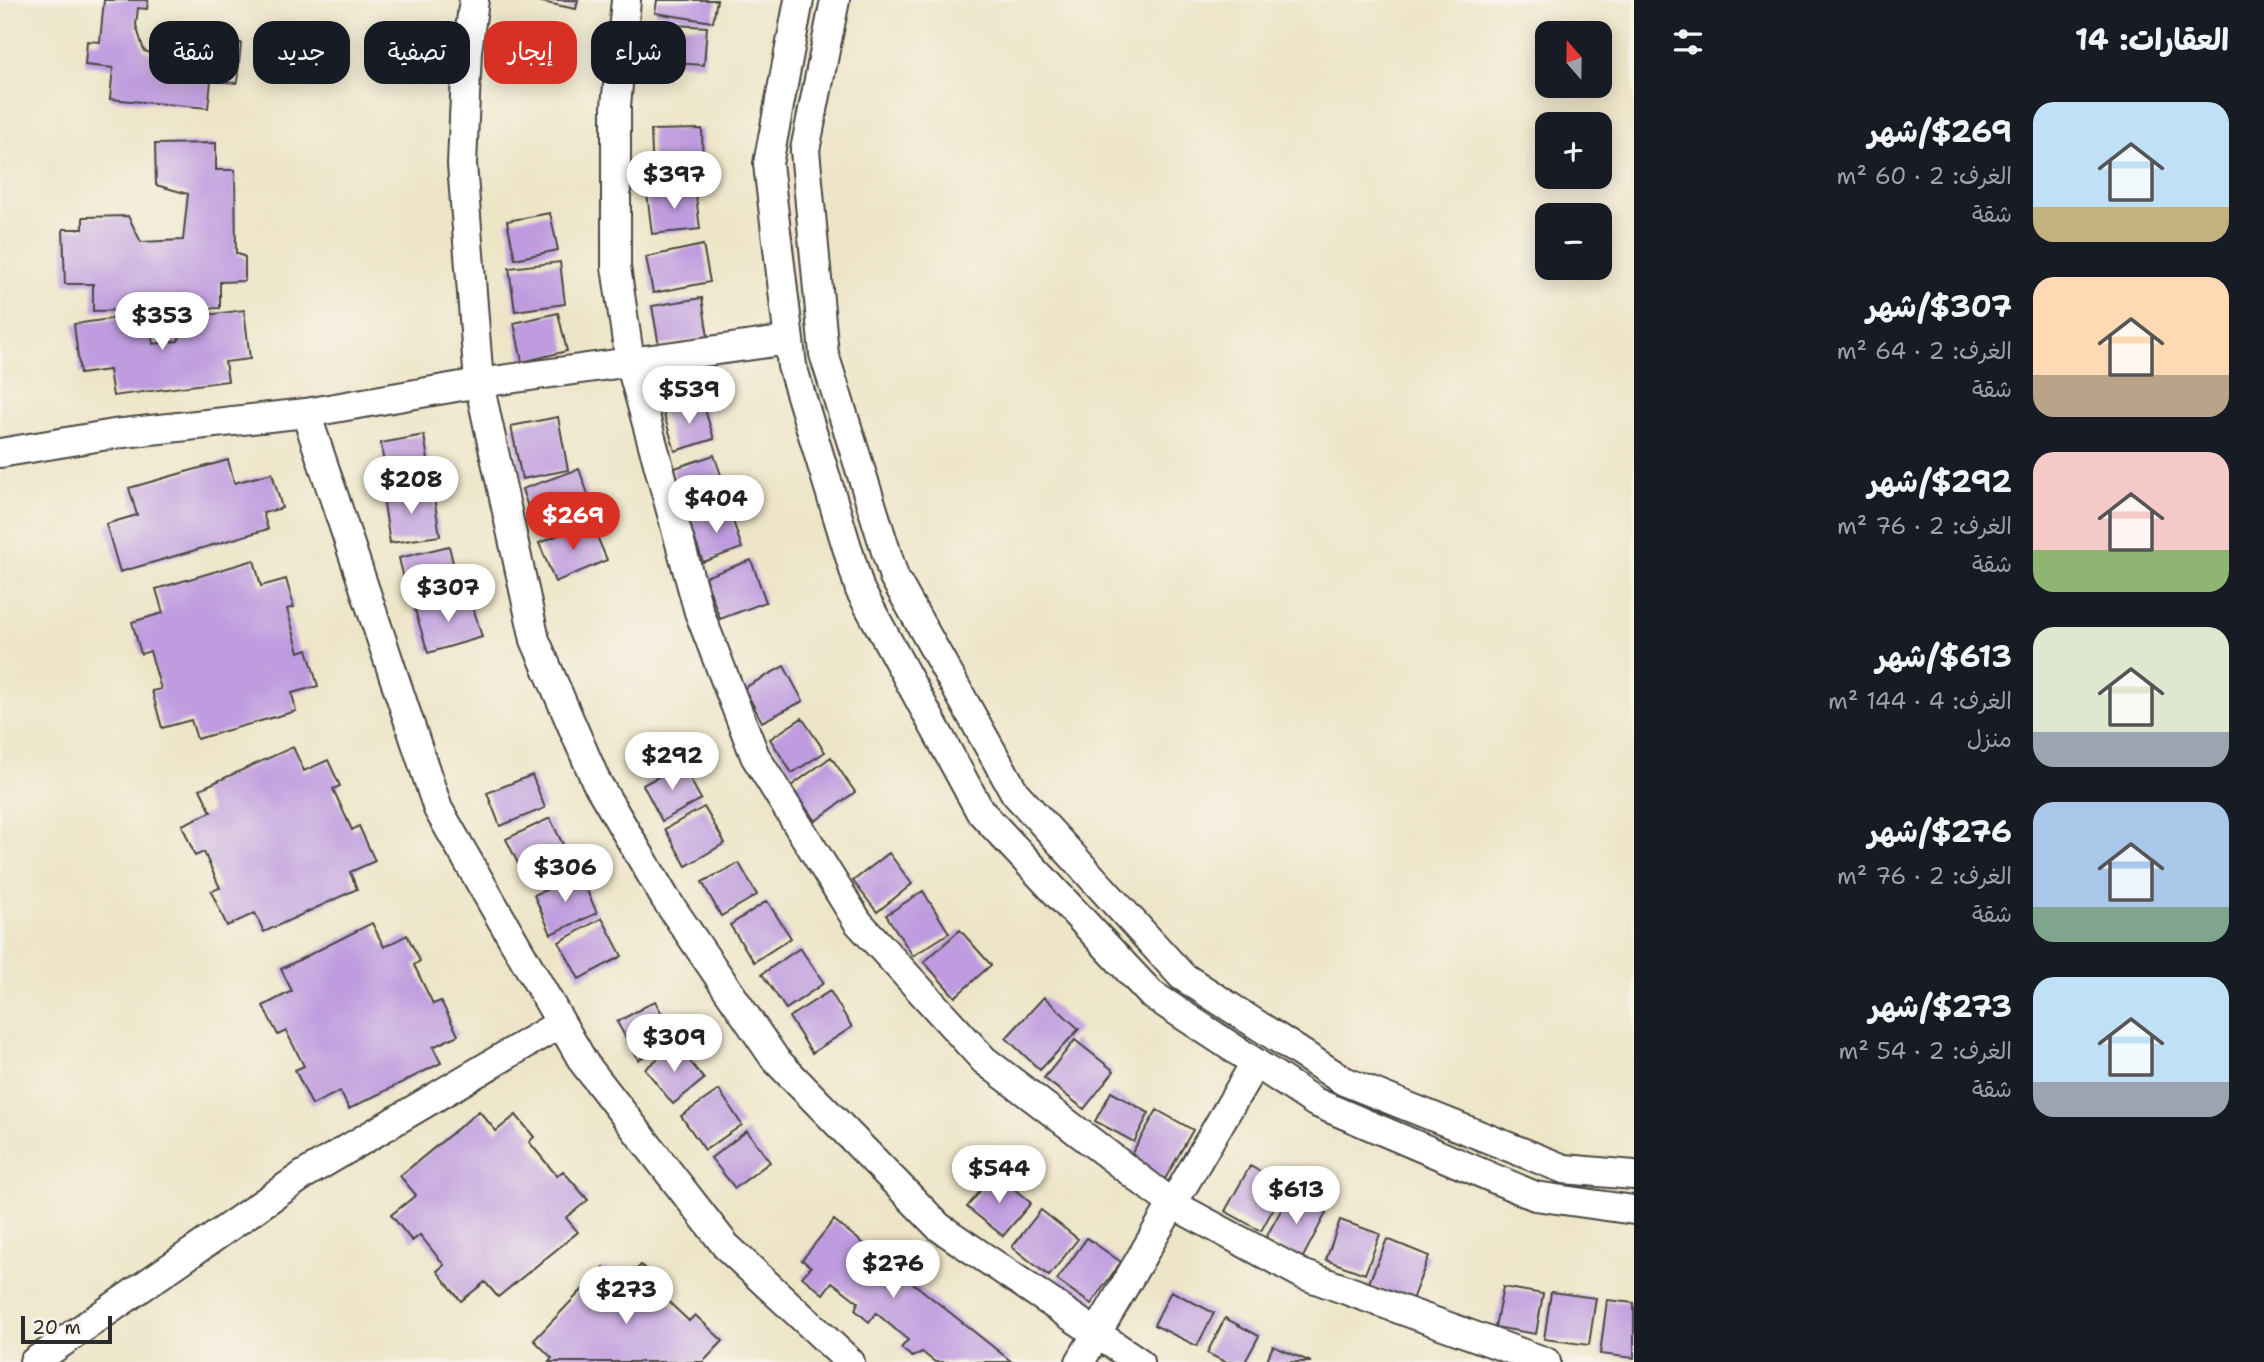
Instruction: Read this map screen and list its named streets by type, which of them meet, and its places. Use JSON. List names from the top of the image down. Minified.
{"scale_bar":"20 m","north":"top","page":{"heading":"العقارات: 14","map_buttons":["+","−"],"chip":["شراء","إيجار","تصفية","جديد","شقة"],"list":[{"name":"$269/شهر","note":"الغرف: 2 · 60 m² · شقة"},{"name":"$307/شهر","note":"الغرف: 2 · 64 m² · شقة"},{"name":"$292/شهر","note":"الغرف: 2 · 76 m² · شقة"},{"name":"$613/شهر","note":"الغرف: 4 · 144 m² · منزل"},{"name":"$276/شهر","note":"الغرف: 2 · 76 m² · شقة"},{"name":"$273/شهر","note":"الغرف: 2 · 54 m² · شقة"}],"price":["$397","$353","$539","$208","$404","$269","$307","$292","$306","$309","$544","$613","$276","$273"],"scale":"20 m"}}
